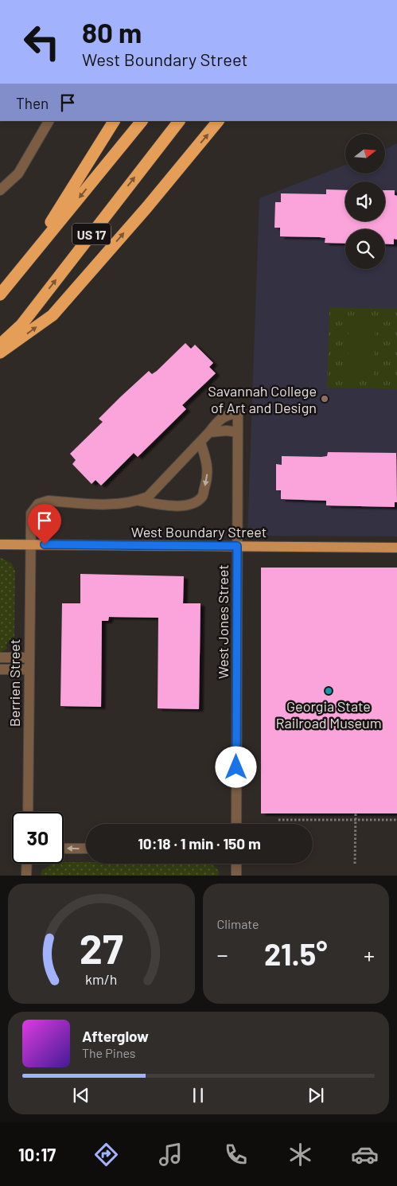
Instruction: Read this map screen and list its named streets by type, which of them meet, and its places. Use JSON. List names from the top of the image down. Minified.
{"streets":{"highway":["US 17"],"main road":["West Boundary Street"],"street":["West Jones Street","Berrien Street"]},"crossings":[["West Boundary Street","West Jones Street"],["West Boundary Street","Berrien Street"]],"places":["Savannah College of Art and Design","Georgia State Railroad Museum"],"north":"right","page":{"turn":["80 m","West Boundary Street"],"then":"Then","limit":"30","trip":"10:18 · 1 min · 150 m","tile":"Climate","heat":["−","21.5°","+"],"song":["Afterglow","The Pines"],"tabs":"10:17","gauge":["27","km/h"]}}
